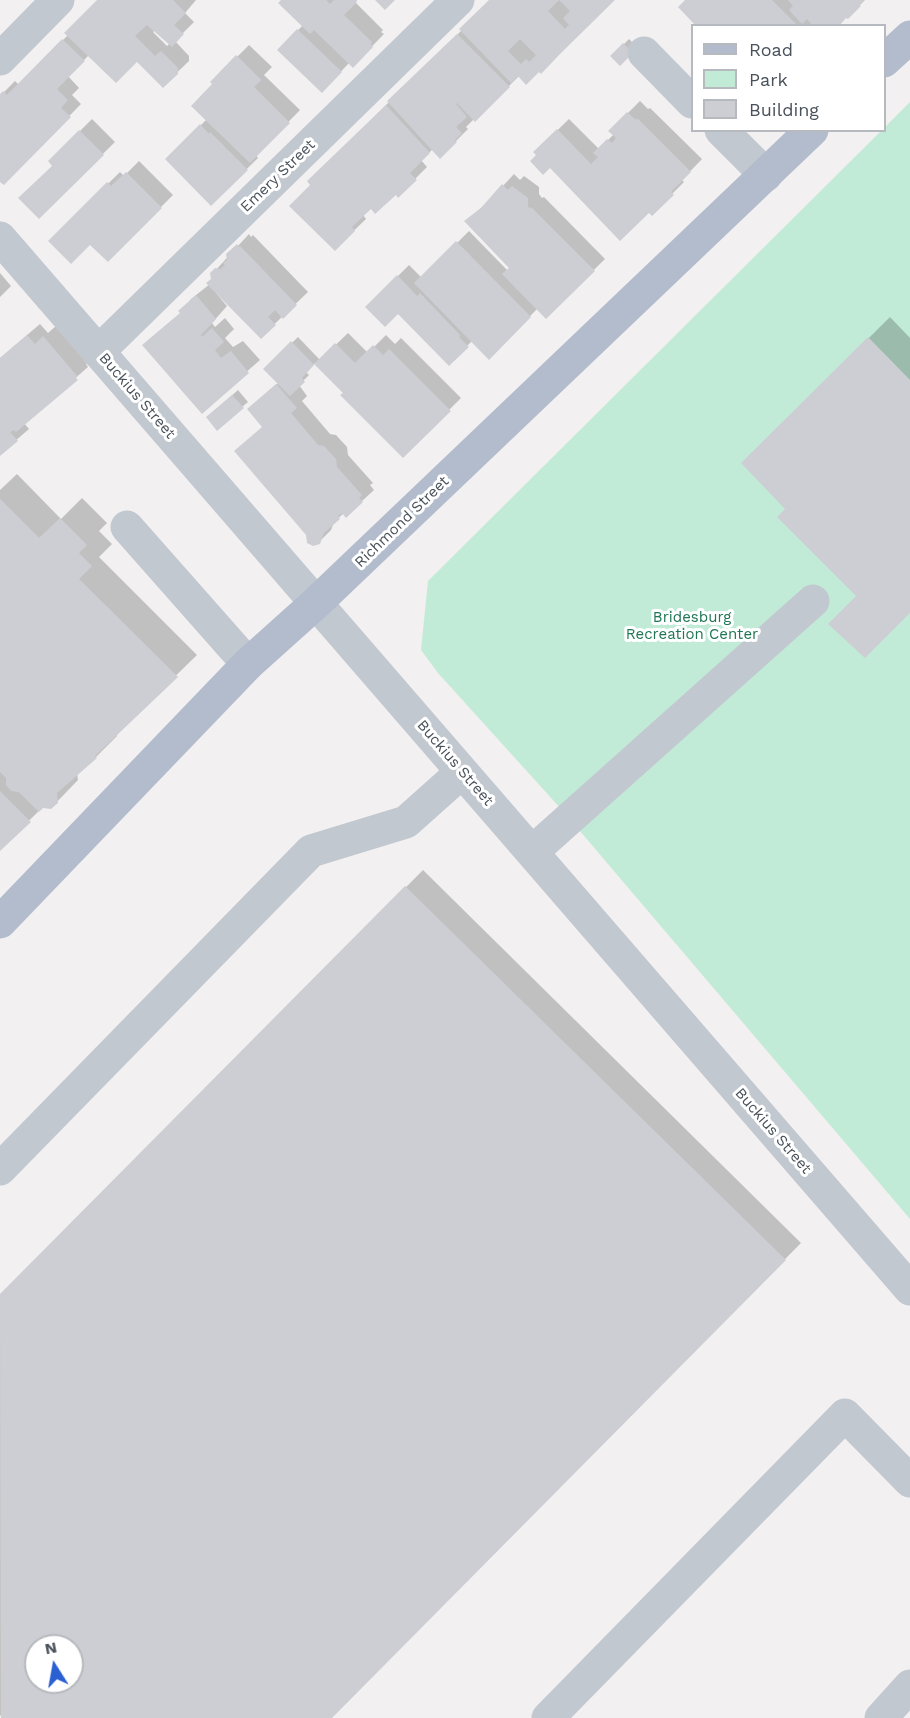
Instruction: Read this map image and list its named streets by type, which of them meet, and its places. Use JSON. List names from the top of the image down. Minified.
{"streets":{"main road":["Richmond Street"],"street":["Emery Street","Buckius Street"]},"crossings":[["Emery Street","Buckius Street"],["Buckius Street","Richmond Street"]],"parks":["Bridesburg Recreation Center"],"legend":["Road","Park","Building"],"north":"top"}
